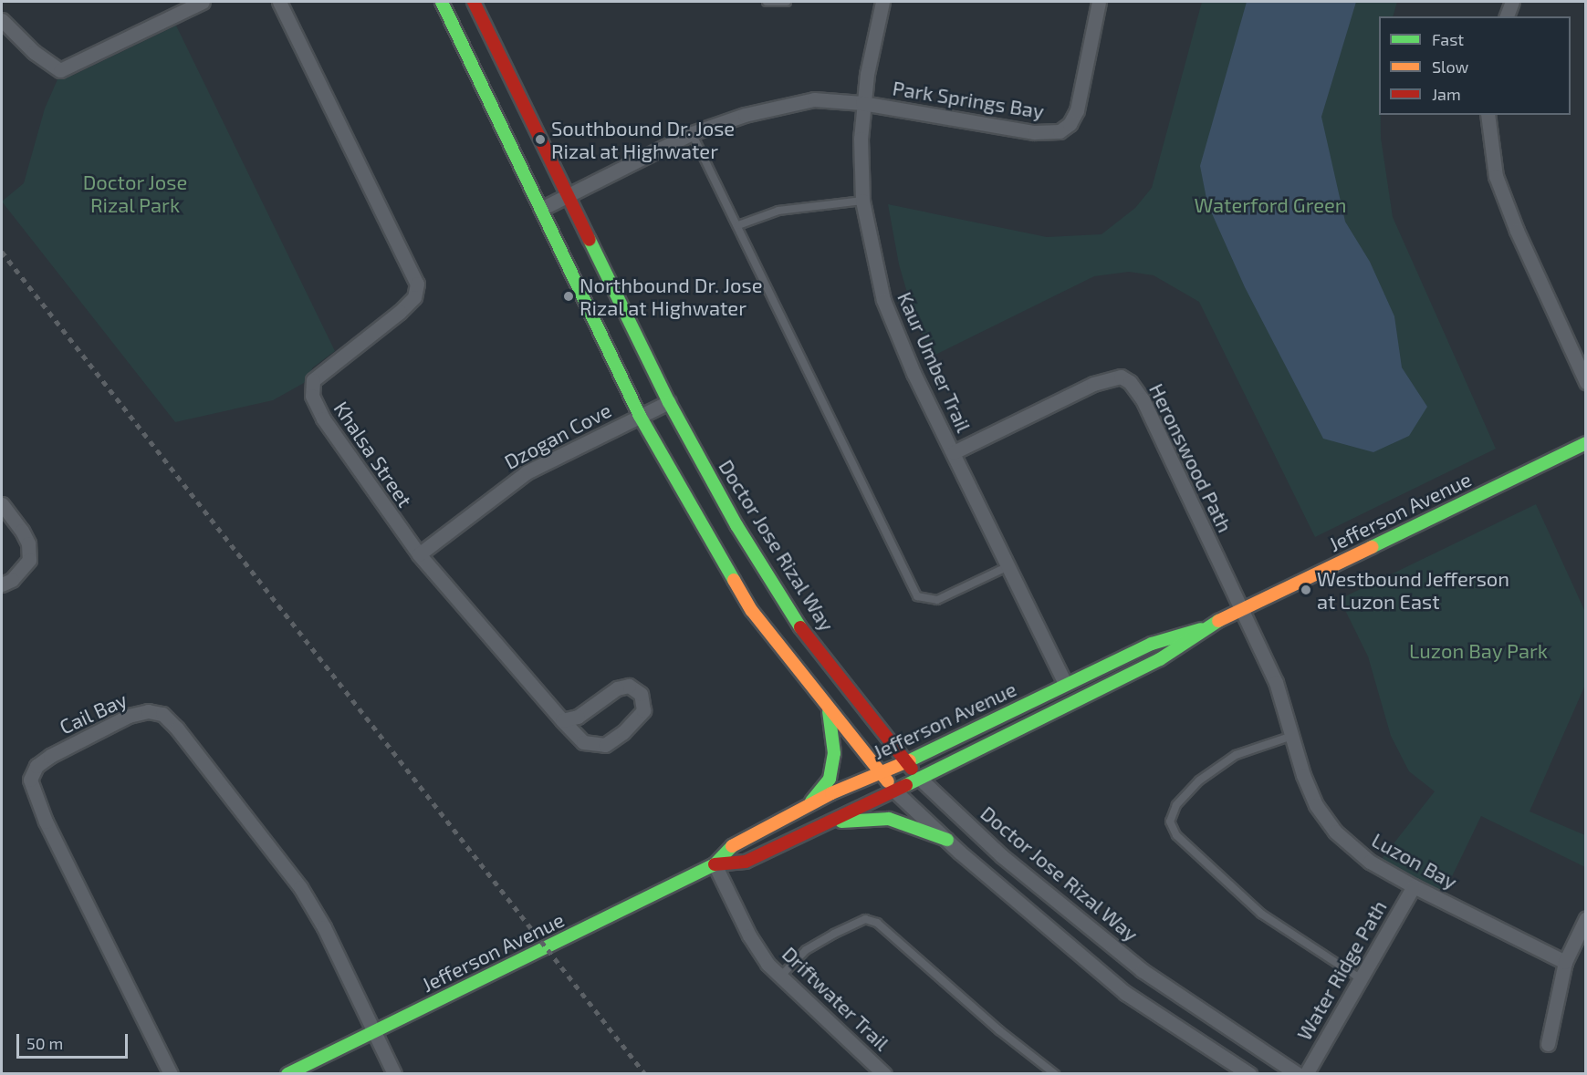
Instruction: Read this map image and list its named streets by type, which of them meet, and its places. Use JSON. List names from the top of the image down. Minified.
{"streets":{"street":["Park Springs Bay","Kaur Umber Trail","Dzogan Cove","Khalsa Street","Heronswood Path","Jefferson Avenue","Doctor Jose Rizal Way","Cail Bay","Luzon Bay","Water Ridge Path","Driftwater Trail"]},"crossings":[["Park Springs Bay","Kaur Umber Trail"],["Park Springs Bay","Doctor Jose Rizal Way"],["Kaur Umber Trail","Heronswood Path"],["Kaur Umber Trail","Jefferson Avenue"],["Dzogan Cove","Khalsa Street"],["Dzogan Cove","Doctor Jose Rizal Way"],["Heronswood Path","Jefferson Avenue"],["Heronswood Path","Luzon Bay"],["Jefferson Avenue","Doctor Jose Rizal Way"],["Jefferson Avenue","Cail Bay"],["Jefferson Avenue","Luzon Bay"],["Jefferson Avenue","Driftwater Trail"],["Luzon Bay","Water Ridge Path"]],"parks":["Doctor Jose Rizal Park","Waterford Green","Luzon Bay Park"],"places":["Southbound Dr. Jose Rizal at Highwater","Northbound Dr. Jose Rizal at Highwater","Westbound Jefferson at Luzon East"],"legend":["Fast","Slow","Jam"],"scale_bar":"50 m"}
